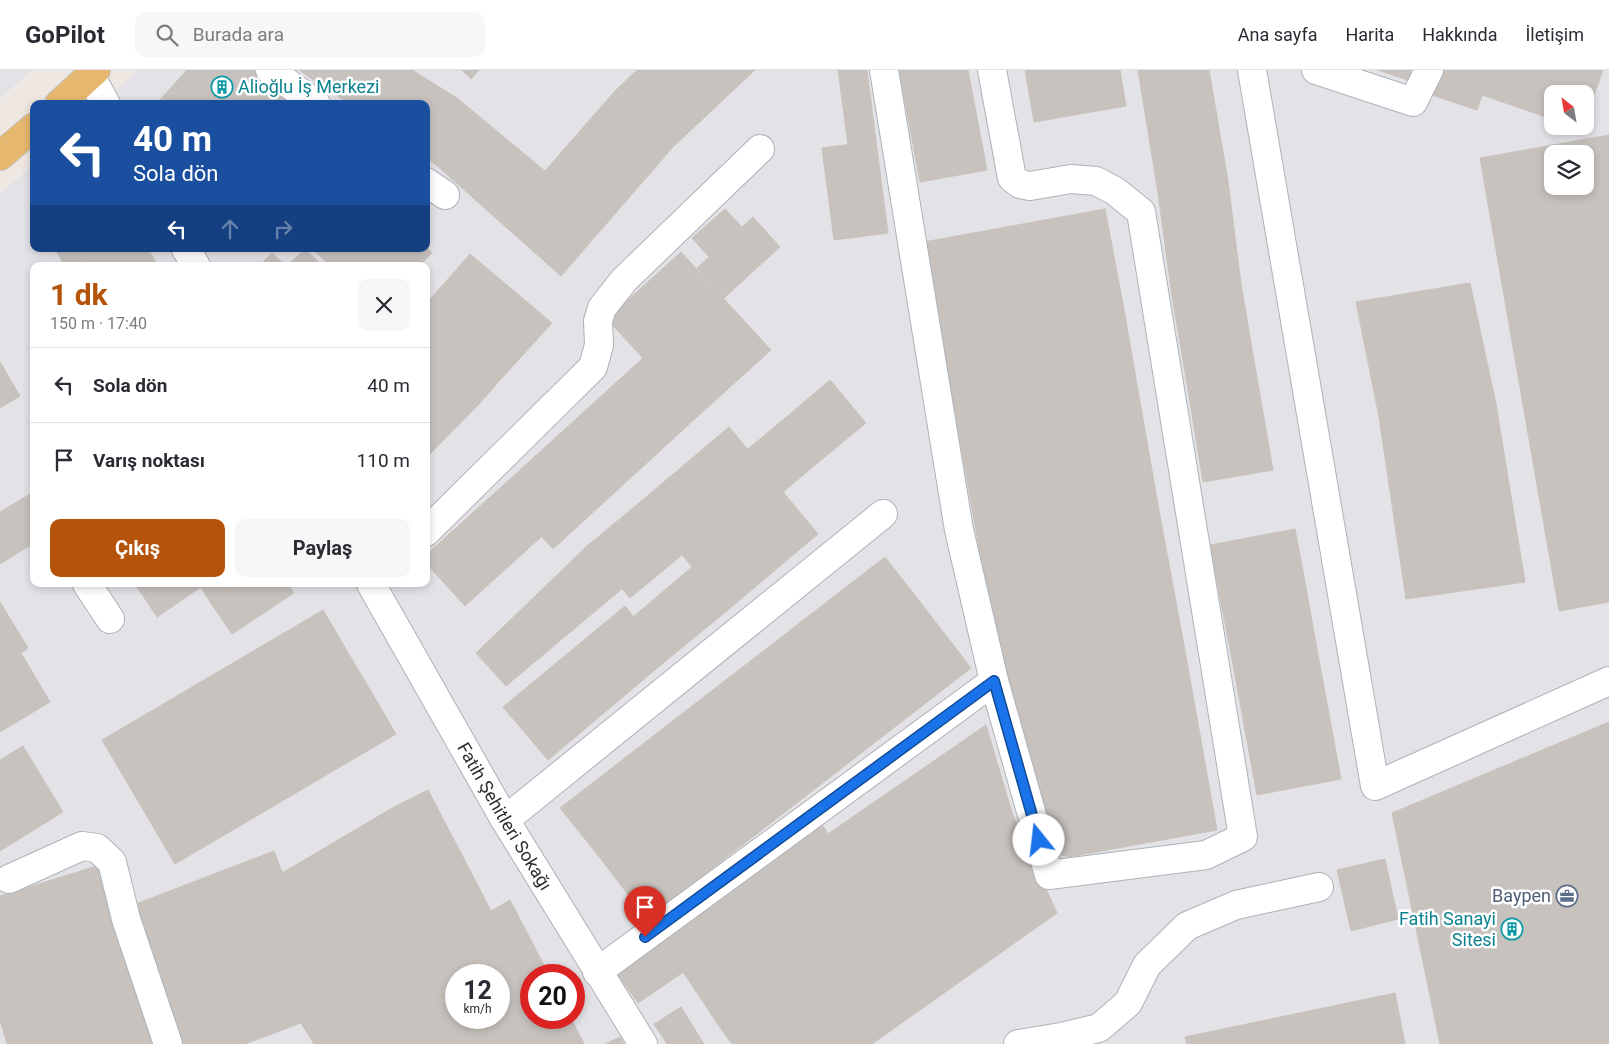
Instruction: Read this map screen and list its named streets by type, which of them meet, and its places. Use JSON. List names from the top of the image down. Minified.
{"streets":{"street":["Fatih Şehitleri Sokağı"]},"places":{"building":["Alioğlu İş Merkezi","Fatih Sanayi Sitesi"],"office":["Baypen"]},"north":"top left","page":{"header":"GoPilot","search":"Burada ara","nav":["Ana sayfa","Harita","Hakkında","İletişim"],"turn":["40 m","Sola dön"],"heading":["1 dk","150 m · 17:40"],"list":[{"name":"Sola dön","value":"40 m"},{"name":"Varış noktası","value":"110 m"}],"buttons":["Çıkış","Paylaş"],"speed":"12 km/h","limit":"20"}}
